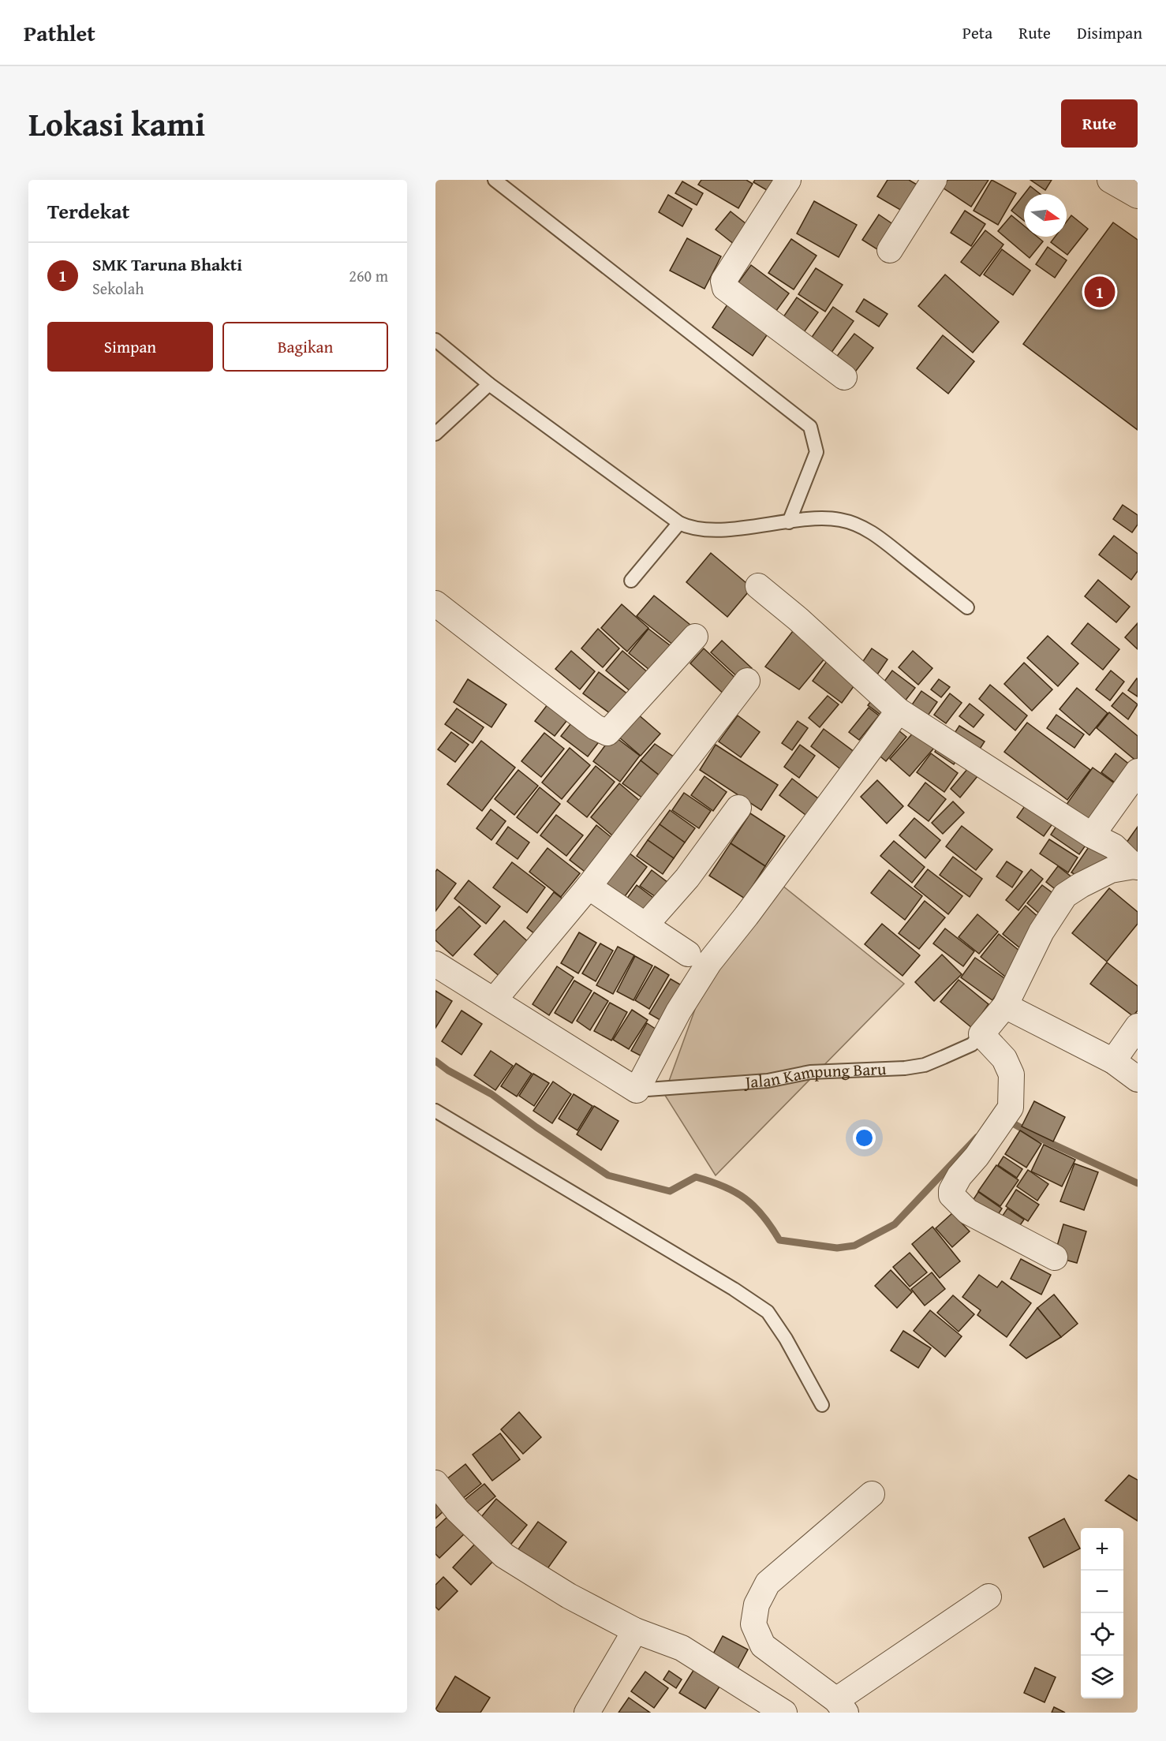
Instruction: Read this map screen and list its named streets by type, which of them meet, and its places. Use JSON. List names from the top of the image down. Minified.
{"streets":{"street":["Jalan Kampung Baru"]},"north":"right","page":{"header":"Pathlet","nav":["Peta","Rute","Disimpan"],"title":"Lokasi kami","buttons":["Rute",["Simpan","Bagikan"]],"heading":"Terdekat","list":[{"mark":"1","name":"SMK Taruna Bhakti","note":"Sekolah","value":"260 m"}],"pins":"1","map_buttons":["+","−"]}}
